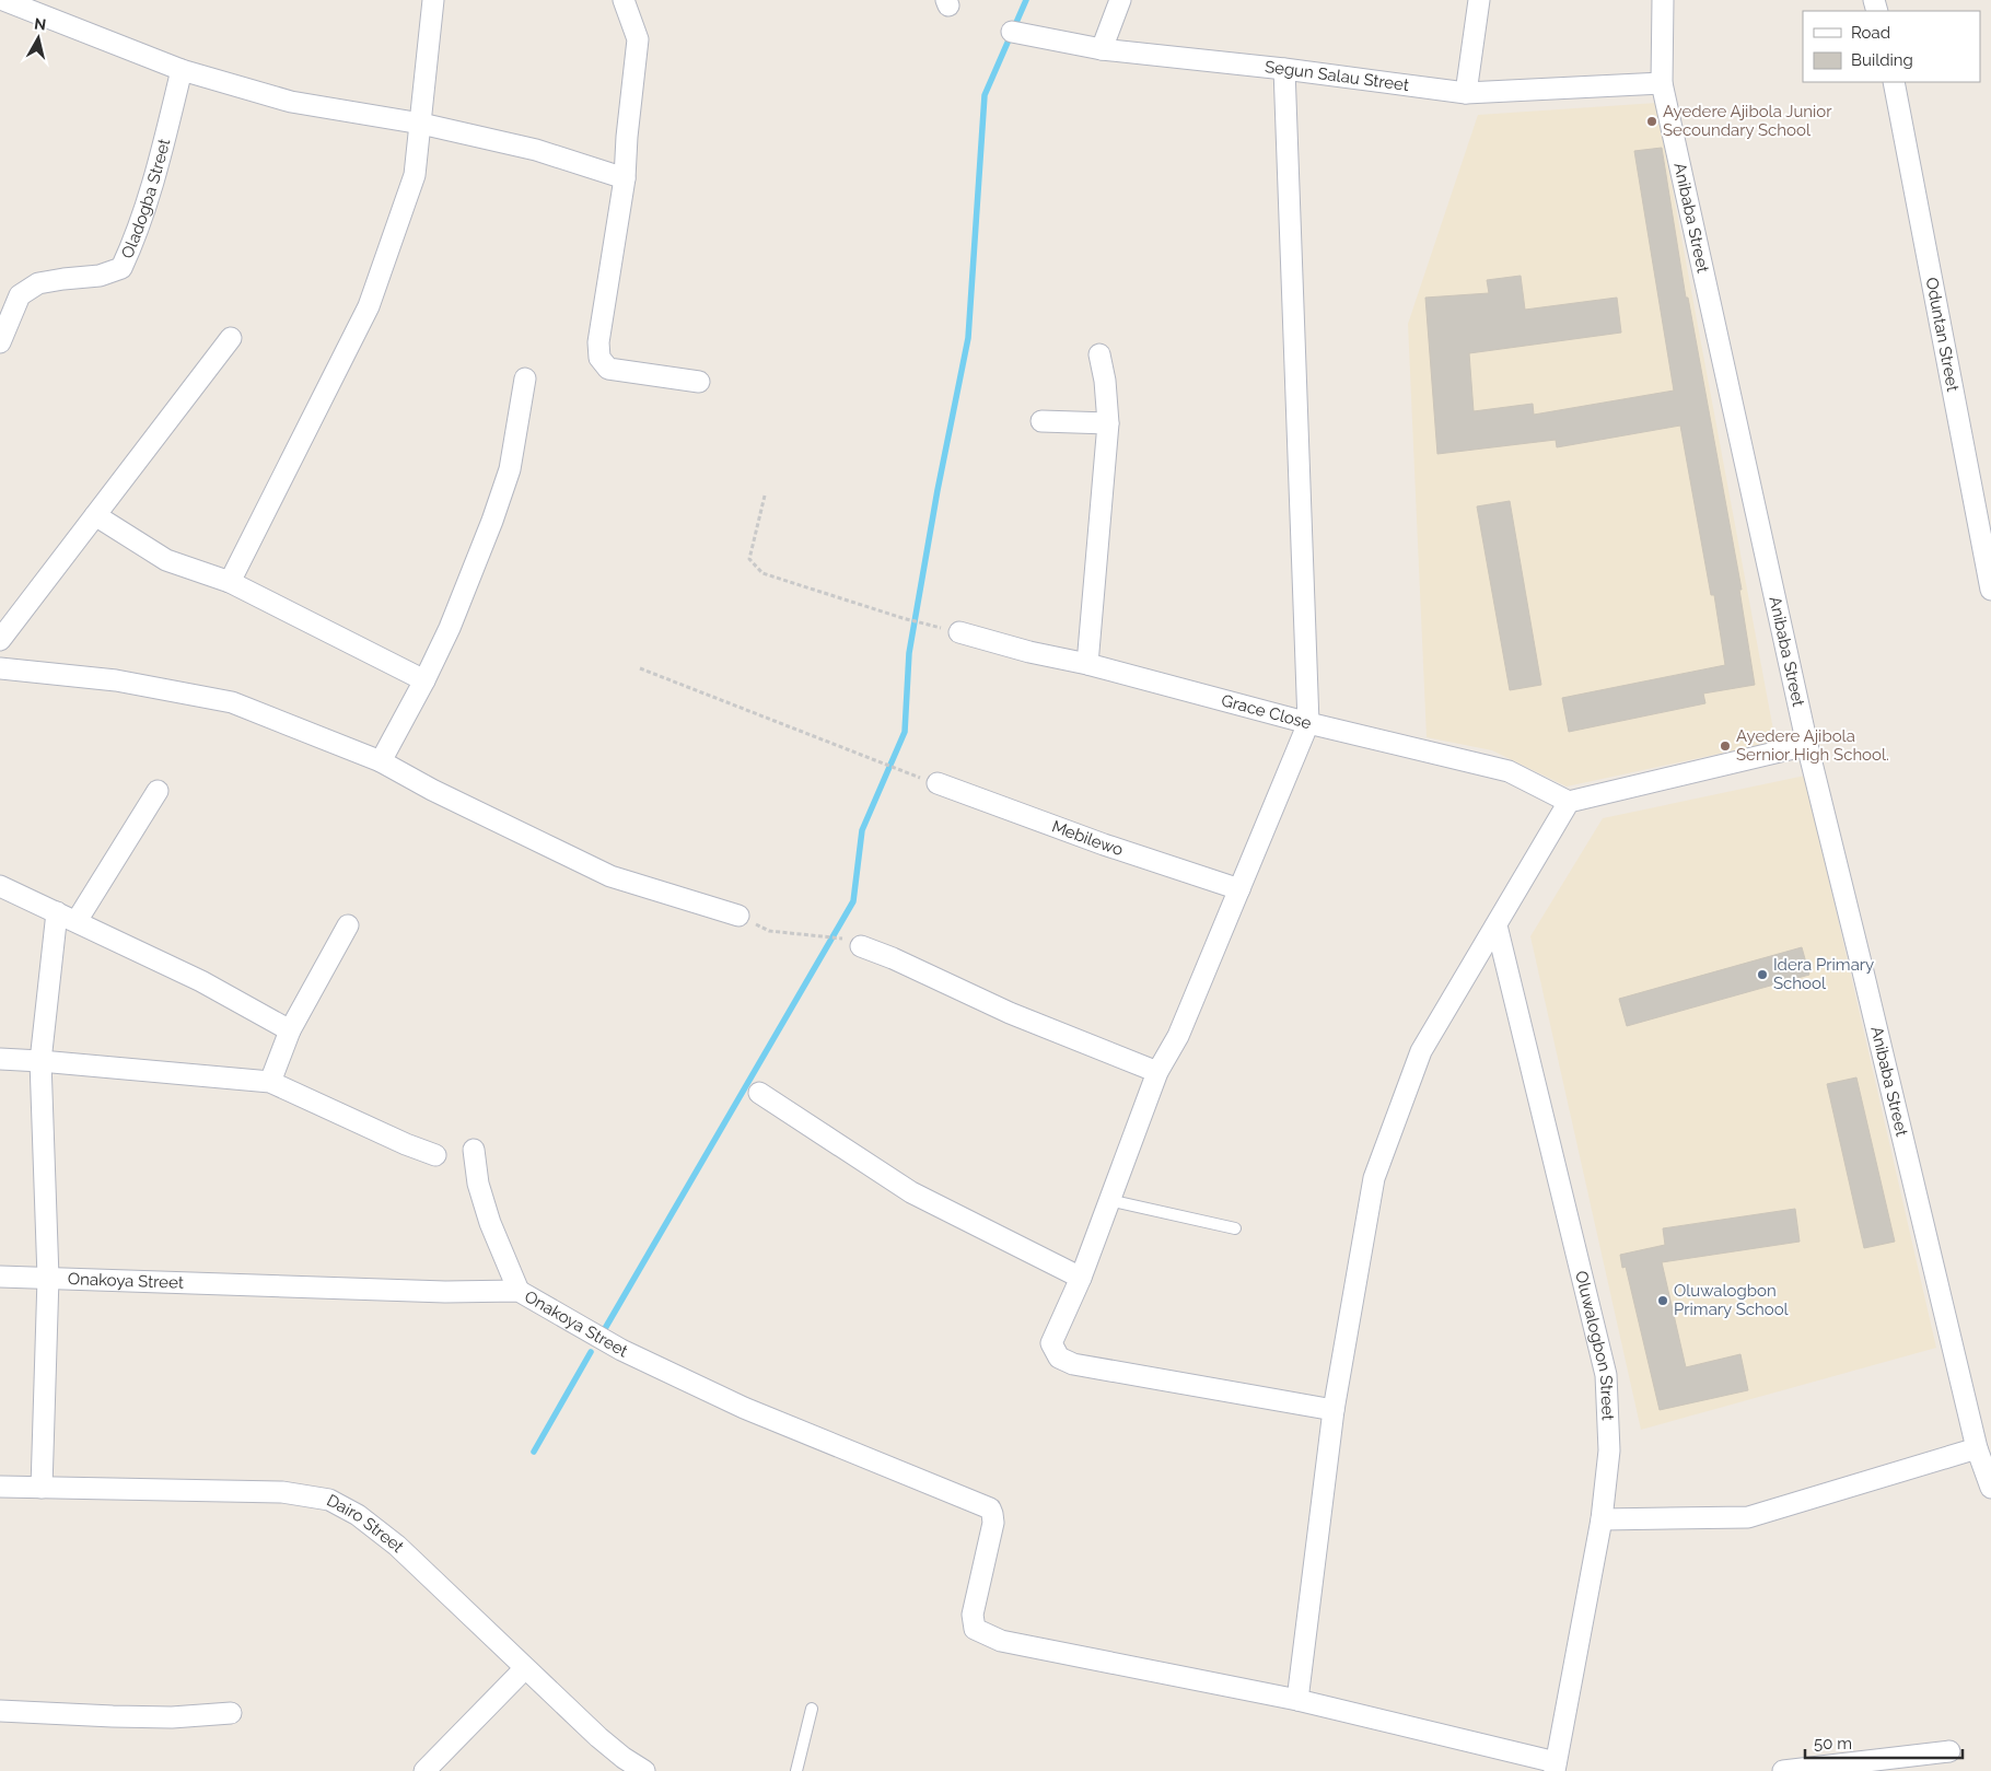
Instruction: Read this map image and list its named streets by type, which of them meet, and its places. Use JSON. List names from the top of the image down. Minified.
{"streets":{"street":["Segun Salau Street","Oladogba Street","Anibaba Street","Oduntan Street","Grace Close","Mebilewo","Onakoya Street","Oluwalogbon Street","Dairo Street"]},"crossings":[["Segun Salau Street","Anibaba Street"]],"places":["Ayedere Ajibola Junior Secoundary School","Ayedere Ajibola Sernior High School.","Idera Primary School","Oluwalogbon Primary School"],"legend":["Road","Building"],"scale_bar":"50 m","north":"top"}
